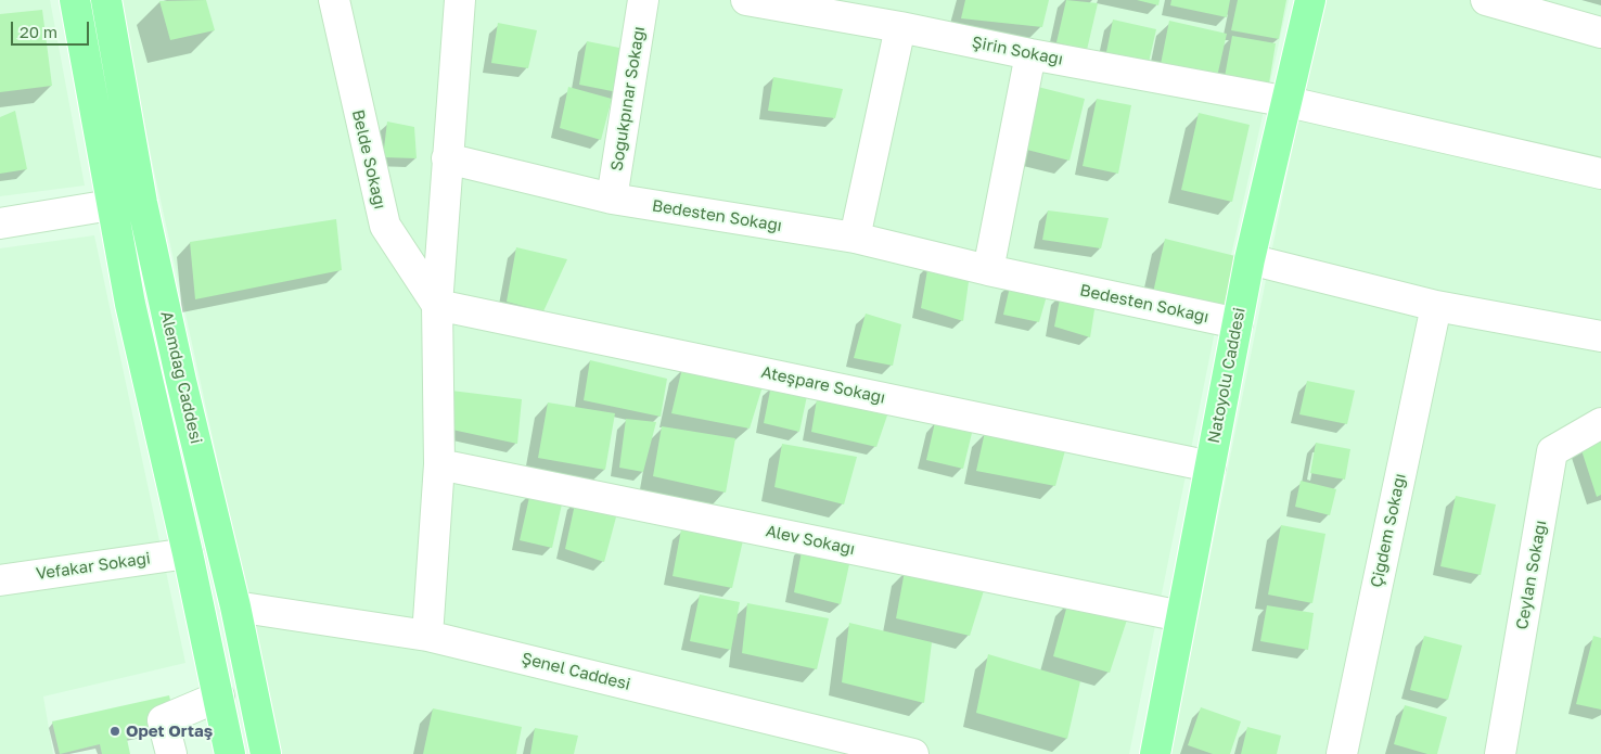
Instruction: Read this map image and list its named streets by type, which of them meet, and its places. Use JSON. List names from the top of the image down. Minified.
{"streets":{"main road":["Natoyolu Caddesi","Alemdağ Caddesi"],"street":["Şirin Sokağı","Soğukpınar Sokağı","Belde Sokağı","Bedesten Sokağı","Ateşpare Sokağı","Çiğdem Sokağı","Alev Sokağı","Vefakar Sokaği","Ceylan Sokağı","Şenel Caddesi"]},"crossings":[["Şirin Sokağı","Natoyolu Caddesi"],["Soğukpınar Sokağı","Bedesten Sokağı"],["Belde Sokağı","Ateşpare Sokağı"],["Bedesten Sokağı","Natoyolu Caddesi"],["Natoyolu Caddesi","Ateşpare Sokağı"],["Natoyolu Caddesi","Alev Sokağı"],["Alemdağ Caddesi","Vefakar Sokaği"],["Alemdağ Caddesi","Şenel Caddesi"]],"places":["Opet Ortaş"],"scale_bar":"20 m"}
